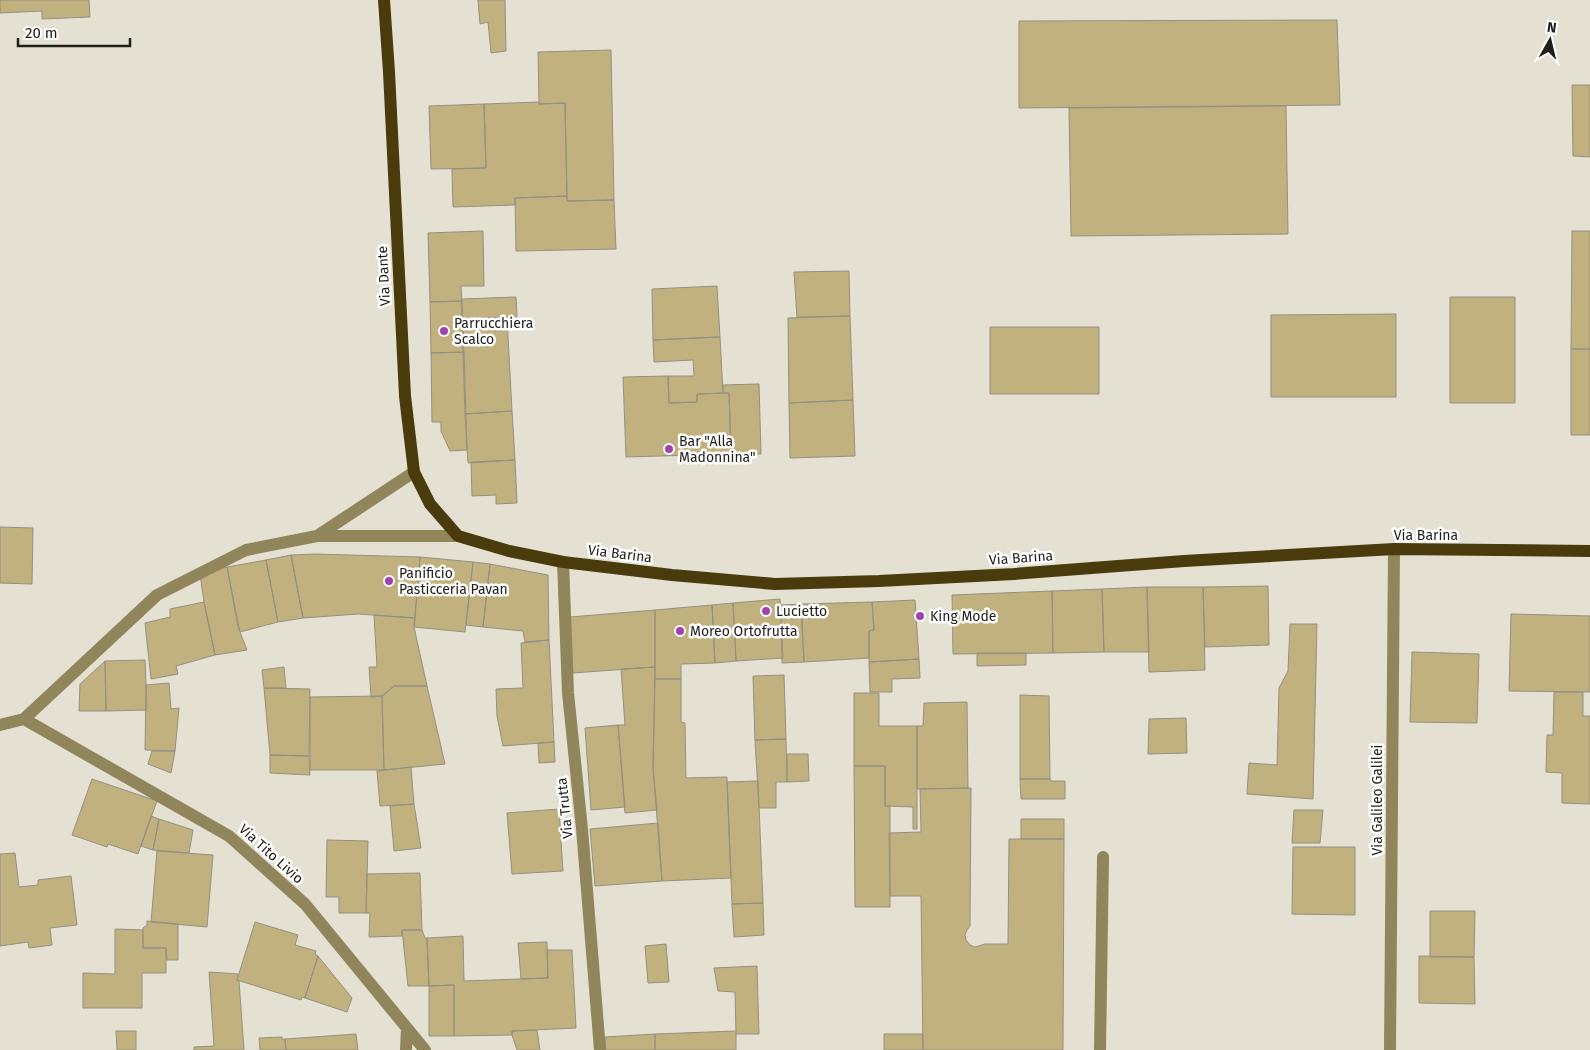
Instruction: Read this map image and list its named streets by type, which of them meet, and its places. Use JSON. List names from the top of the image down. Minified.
{"streets":{"main road":["Via Dante","Via Barina"],"street":["Via Galileo Galilei","Via Trutta","Via Tito Livio"]},"crossings":[["Via Dante","Via Barina"],["Via Barina","Via Galileo Galilei"],["Via Barina","Via Trutta"]],"places":["Parrucchiera Scalco","Bar \"Alla Madonnina\"","Panificio Pasticceria Pavan","Lucietto","King Mode","Moreo Ortofrutta"],"scale_bar":"20 m","north":"top"}
